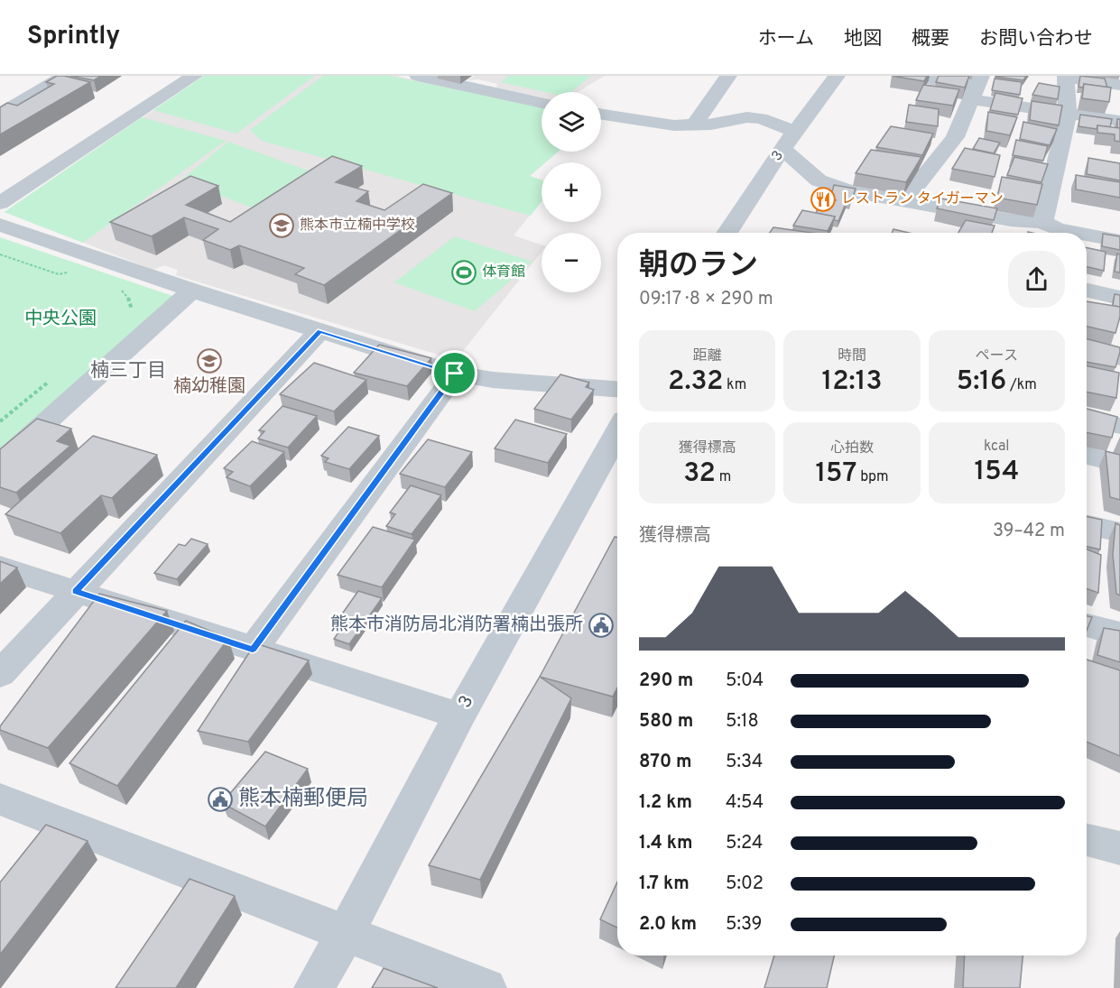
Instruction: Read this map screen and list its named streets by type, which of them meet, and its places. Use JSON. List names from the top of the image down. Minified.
{"streets":{"street":["3"]},"districts":["楠三丁目"],"parks":["中央公園"],"places":{"restaurant":["レストラン タイガーマン"],"school or university":["熊本市立楠中学校","楠幼稚園"],"sports":["体育館"],"public building":["熊本市消防局北消防署楠出張所","熊本楠郵便局"]},"page":{"header":"Sprintly","nav":["ホーム","地図","概要","お問い合わせ"],"map_buttons":["+","−"],"heading":["朝のラン","09:17 · 8 × 290 m"],"stats":[["距離","2.32 km"],["時間","12:13"],["ペース","5:16 /km"],["獲得標高","32 m"],["心拍数","157 bpm"],["kcal","154"]],"chart":["獲得標高","39–42 m"],"list":[{"name":"290 m","note":"5:04"},{"name":"580 m","note":"5:18"},{"name":"870 m","note":"5:34"},{"name":"1.2 km","note":"4:54"},{"name":"1.4 km","note":"5:24"},{"name":"1.7 km","note":"5:02"},{"name":"2.0 km","note":"5:39"}]}}
